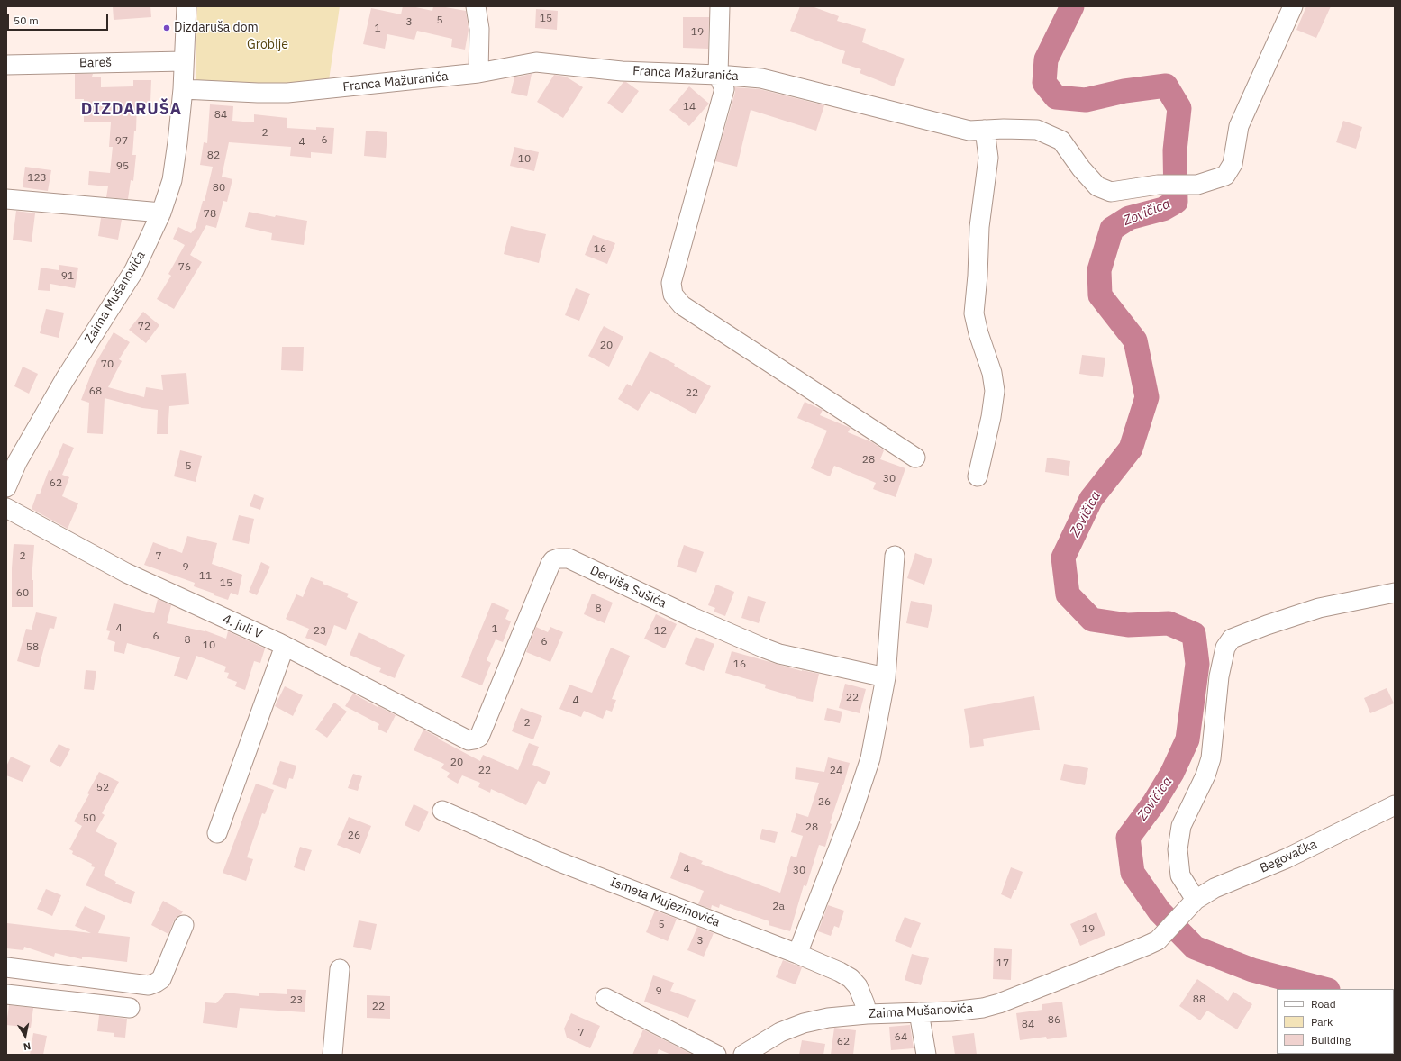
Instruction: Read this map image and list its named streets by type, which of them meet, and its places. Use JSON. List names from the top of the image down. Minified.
{"streets":{"street":["Bareš","Franca Mažuranića","Zaima Mušanovića","Derviša Sušića","4. juli V","Begovačka","Ismeta Mujezinovića"]},"crossings":[["Bareš","Zaima Mušanovića"],["Franca Mažuranića","Zaima Mušanovića"],["Zaima Mušanovića","Begovačka"],["Zaima Mušanovića","Ismeta Mujezinovića"],["Derviša Sušića","4. juli V"]],"districts":["DIZDARUŠA"],"water":["Zovičica"],"parks":["Groblje"],"places":["Dizdaruša dom"],"house_numbers":["15","5","3","1","19","14","84","2","6","97","4","82","10","95","123","80","78","16","76","91","72","20","70","68","22","28","5","30","62","2","7","9","11","15","60","8","4","1","23","12","6","8","6","10","58","16","22","4","2","20","22","24","52","26","50","28","26","4","30","2a","5","19","3","17","9","88","23","22","86","84","7","64","62"],"legend":["Road","Park","Building"],"scale_bar":"50 m","north":"bottom"}
